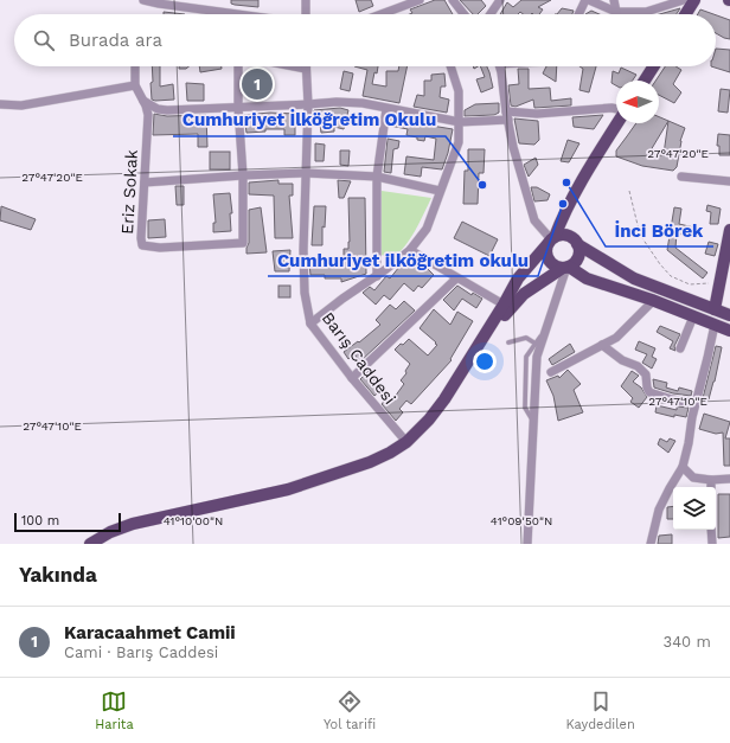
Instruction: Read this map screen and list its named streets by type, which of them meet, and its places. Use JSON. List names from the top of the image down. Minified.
{"streets":{"street":["Eriz Sokak","Barış Caddesi"]},"places":["İnci Börek","Cumhuriyet İlköğretim Okulu","Cumhuriyet ilköğretim okulu"],"scale_bar":"100 m","north":"left","page":{"search":"Burada ara","pins":"1","scale":"100 m","heading":"Yakında","list":[{"mark":"1","name":"Karacaahmet Camii","note":"Cami · Barış Caddesi","value":"340 m"}],"nav":["Harita","Yol tarifi","Kaydedilen"]},"coordinates":["27°47'20\"E","27°47'10\"E","41°10'00\"N","41°09'50\"N"]}
